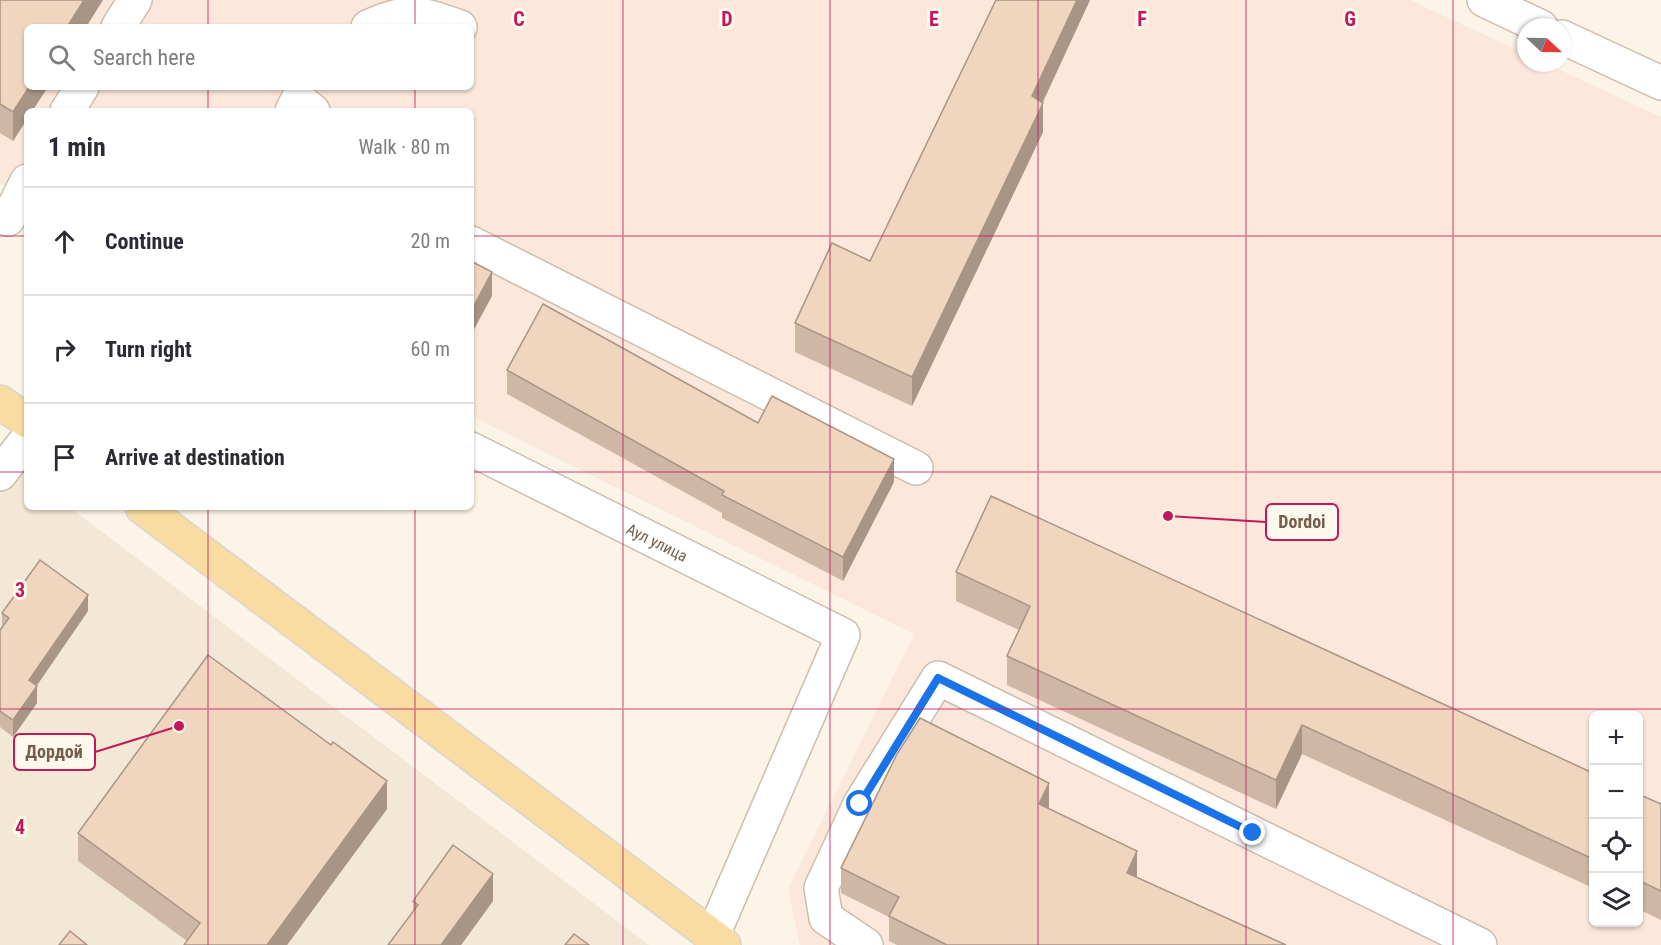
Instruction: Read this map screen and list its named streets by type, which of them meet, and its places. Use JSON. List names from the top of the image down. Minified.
{"streets":{"street":["Аул улица"]},"places":["Dordoi","Дордой"],"north":"right","page":{"search":"Search here","heading":["1 min","Walk · 80 m"],"list":[["Continue","20 m"],["Turn right","60 m"],"Arrive at destination"],"map_buttons":["+","−"]},"grid":{"columns":["C","D","E","F","G"],"rows":["3","4"]}}
